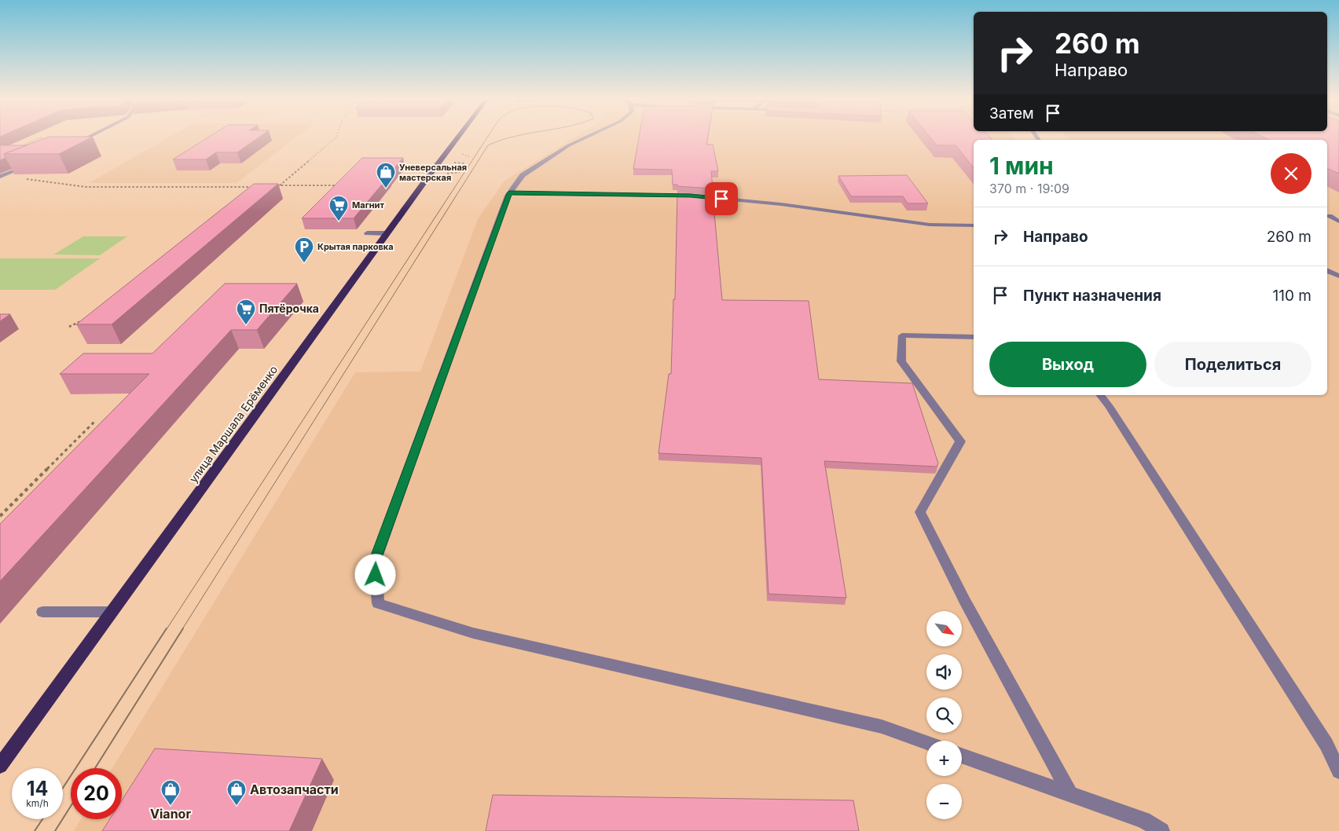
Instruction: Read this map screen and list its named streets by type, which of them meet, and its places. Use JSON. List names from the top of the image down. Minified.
{"streets":{"main road":["улица Маршала Ерёменко"]},"places":{"shop":["Уневерсальная мастерская","Vianor","Автозапчасти"],"supermarket":["Магнит","Пятёрочка"],"parking":["Крытая парковка"]},"north":"bottom right","page":{"turn":["260 m","Направо"],"then":"Затем","heading":["1 мин","370 m · 19:09"],"list":[{"name":"Направо","value":"260 m"},{"name":"Пункт назначения","value":"110 m"}],"buttons":["Выход","Поделиться"],"map_buttons":["+","−"],"speed":"14 km/h","limit":"20"}}
